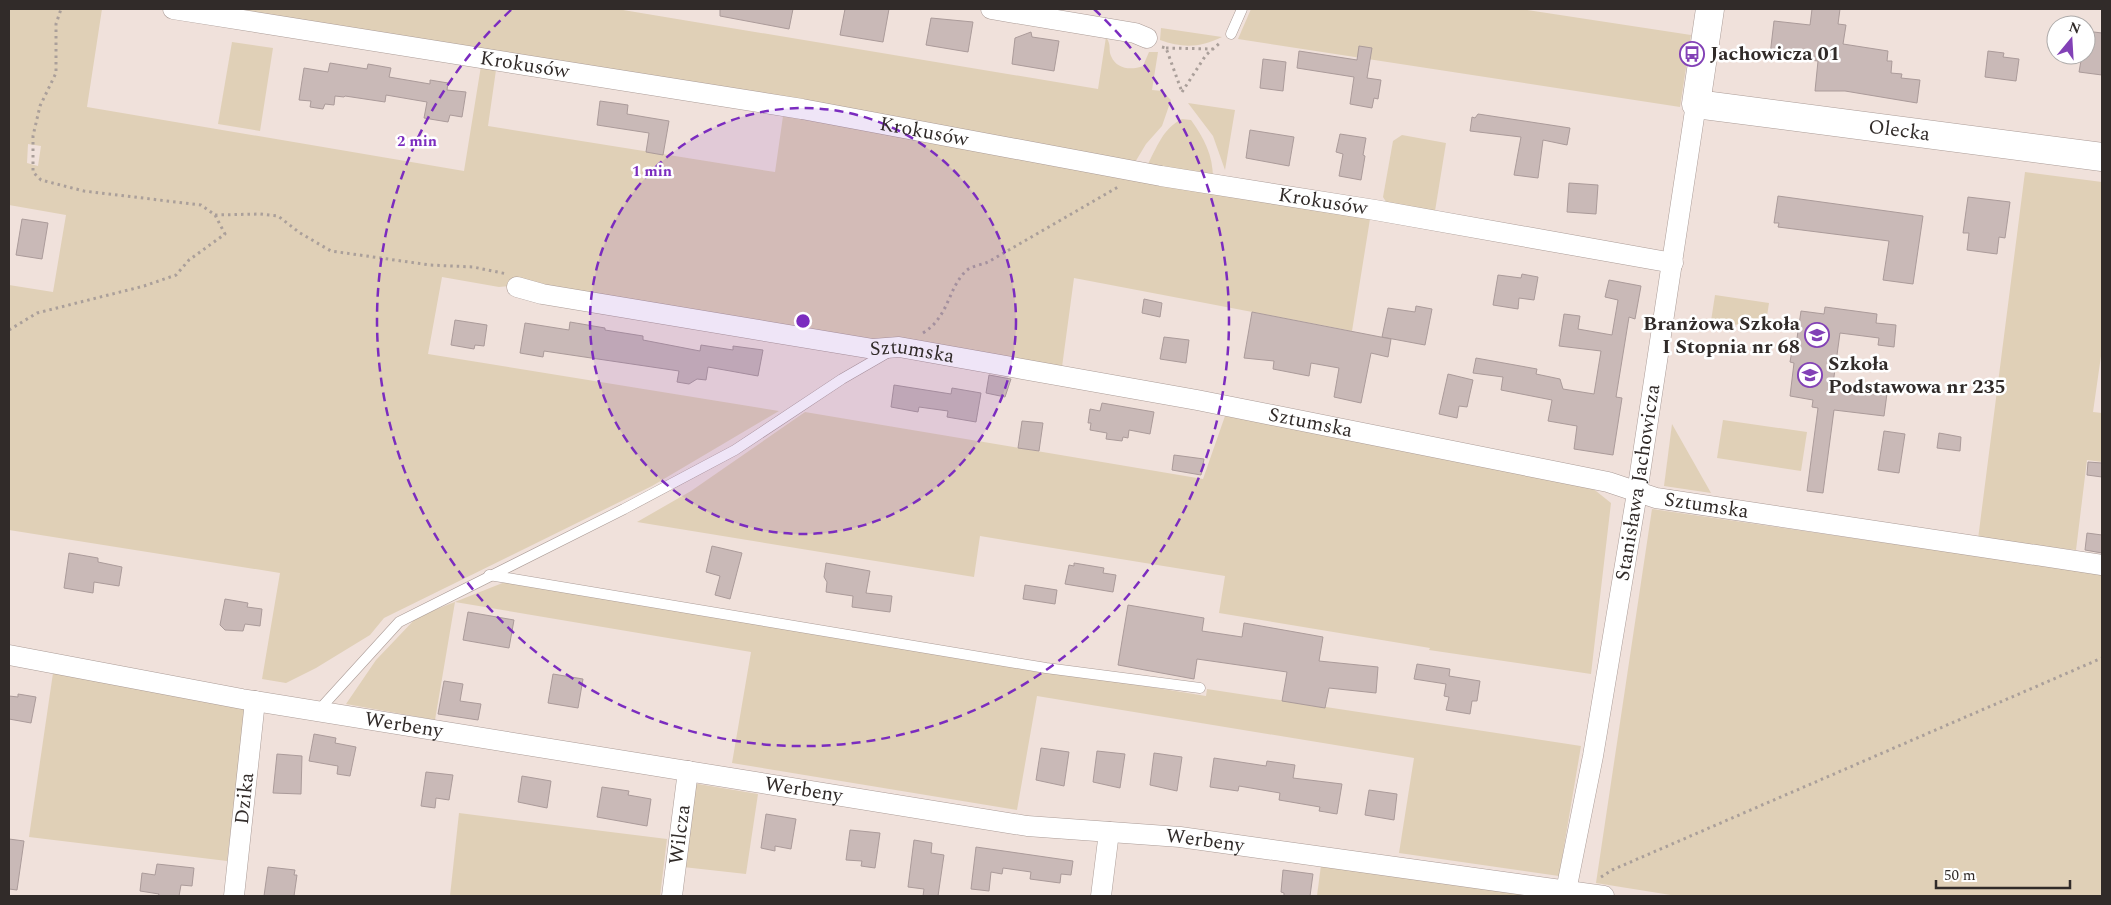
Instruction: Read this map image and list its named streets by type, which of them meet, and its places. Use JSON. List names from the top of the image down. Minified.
{"streets":{"street":["Krokusów","Olecka","Sztumska","Stanisława Jachowicza","Werbeny","Dzika","Wilcza"]},"crossings":[["Krokusów","Stanisława Jachowicza"],["Olecka","Stanisława Jachowicza"],["Sztumska","Stanisława Jachowicza"],["Stanisława Jachowicza","Werbeny"],["Werbeny","Dzika"],["Werbeny","Wilcza"]],"places":{"bus stop":["Jachowicza 01"],"school or university":["Branżowa Szkoła I Stopnia nr 68","Szkoła Podstawowa nr 235"]},"scale_bar":"50 m","north":"top","rings":["2 min","1 min"]}
